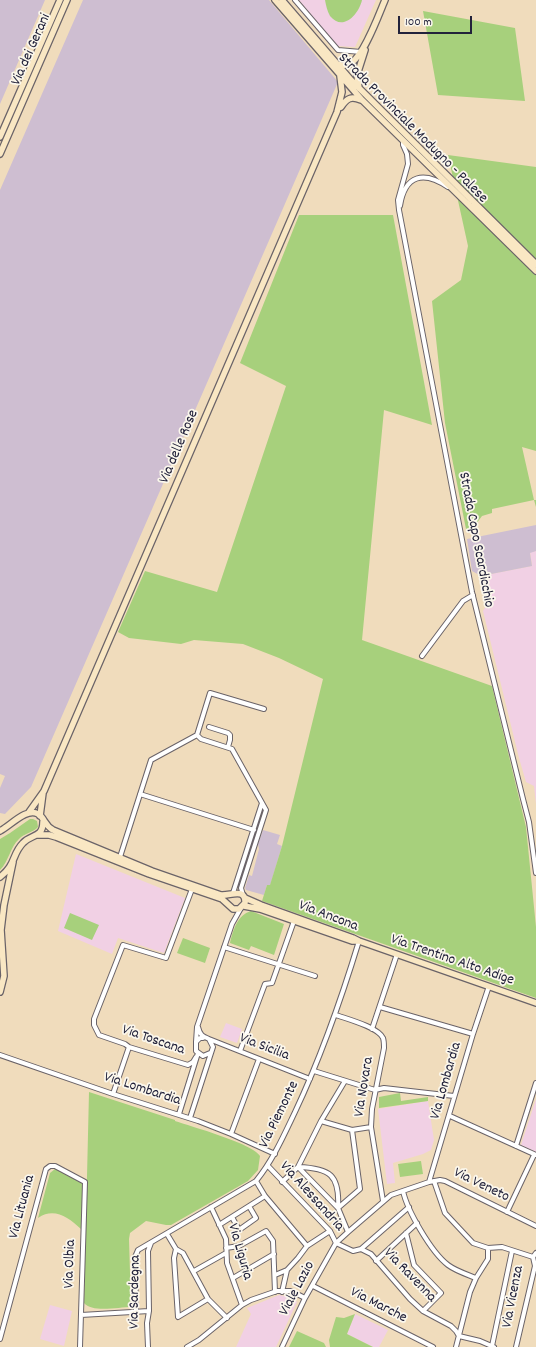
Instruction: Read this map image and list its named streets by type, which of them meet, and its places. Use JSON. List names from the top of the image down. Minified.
{"streets":{"street":["Via dei Gerani","Strada Provinciale Modugno - Palese","Via delle Rose","Strada Capo Scardicchio","Via Ancona","Via Trentino Alto Adige","Via Toscana","Via Sicilia","Via Lombardia","Via Novara","Via Piemonte","Via Veneto","Via Alessandria","Via Lituania","Via Liguria","Via Olbia","Via Ravenna","Viale Lazio","Via Sardegna","Via Vicenza","Via Marche"]},"crossings":[["Via Ancona","Via Trentino Alto Adige"],["Via Ancona","Via Piemonte"],["Via Trentino Alto Adige","Via Lombardia"],["Via Trentino Alto Adige","Via Piemonte"],["Via Toscana","Via Sicilia"],["Via Sicilia","Via Piemonte"],["Via Lombardia","Via Piemonte"],["Via Lombardia","Via Veneto"],["Via Novara","Via Piemonte"],["Via Novara","Via Veneto"],["Via Piemonte","Via Alessandria"],["Via Piemonte","Via Liguria"],["Via Piemonte","Via Sardegna"],["Via Veneto","Via Alessandria"],["Via Veneto","Via Ravenna"],["Via Veneto","Viale Lazio"],["Via Alessandria","Via Ravenna"],["Via Alessandria","Viale Lazio"],["Via Lituania","Via Olbia"],["Via Ravenna","Viale Lazio"],["Via Ravenna","Via Vicenza"],["Viale Lazio","Via Marche"]],"scale_bar":"100 m"}
